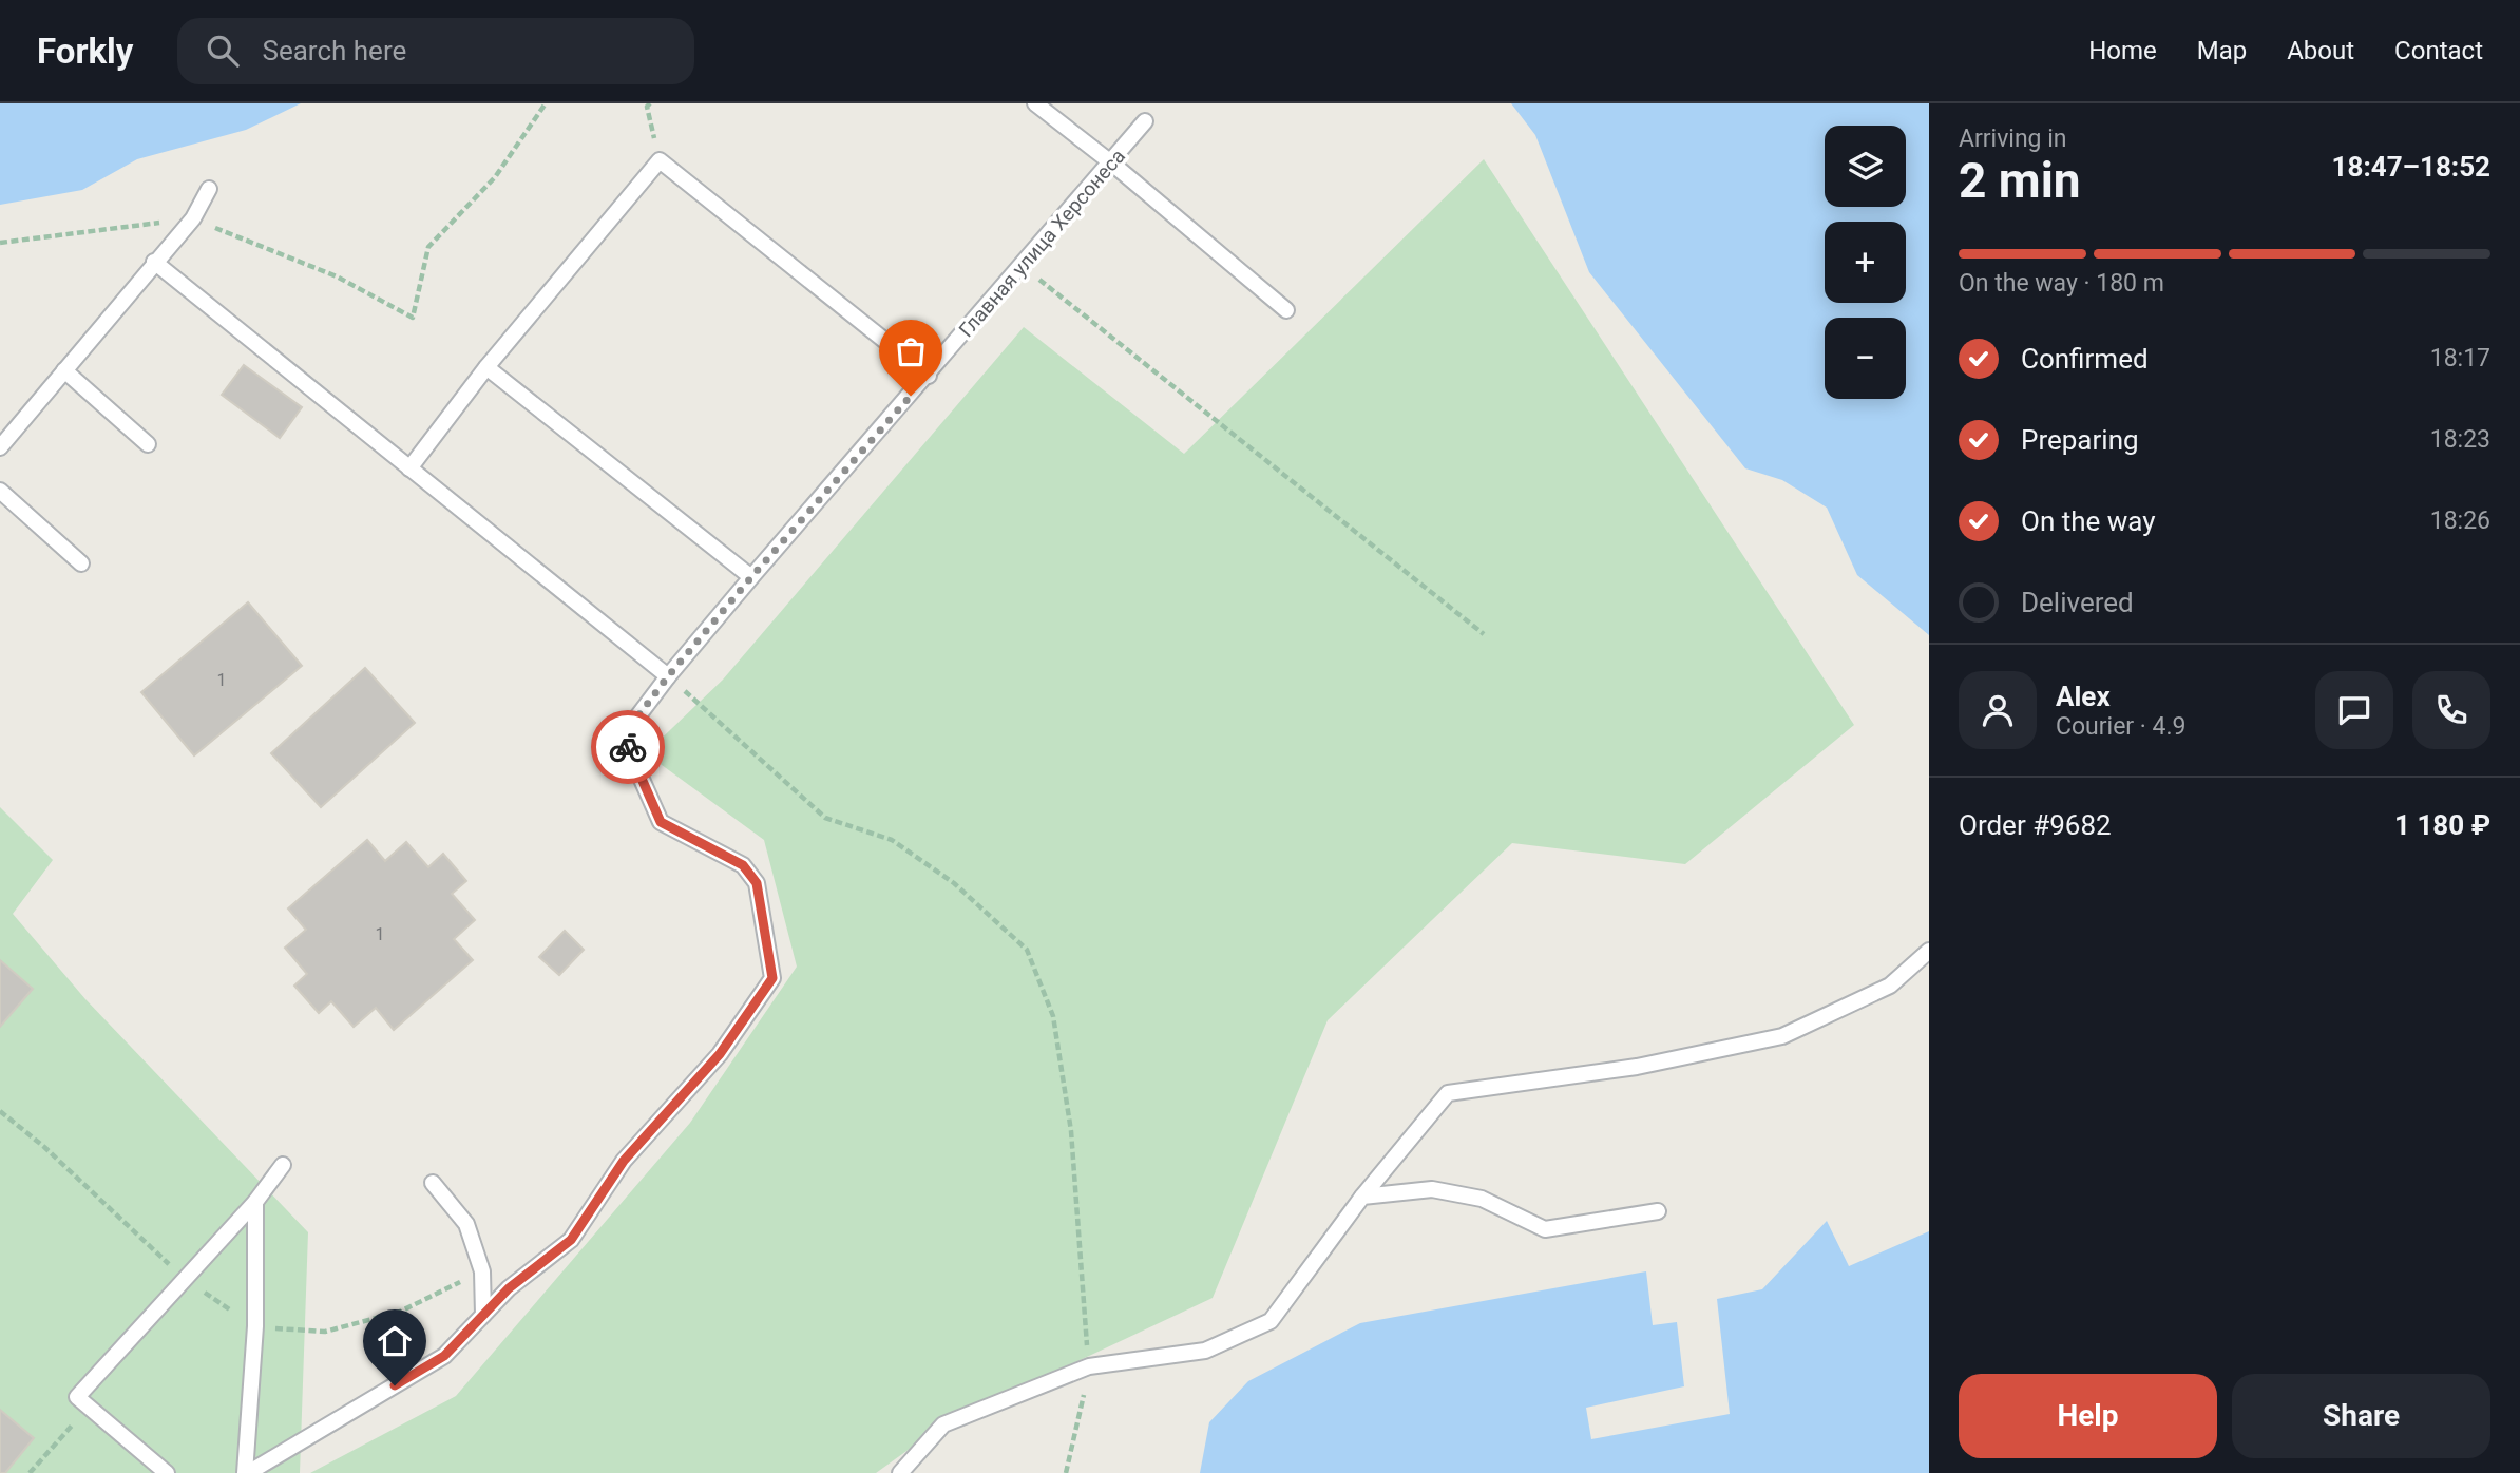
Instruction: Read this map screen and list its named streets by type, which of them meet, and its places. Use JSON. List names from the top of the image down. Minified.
{"streets":{"lane":["Главная улица Херсонеса"]},"house_numbers":["1","1"],"page":{"header":"Forkly","search":"Search here","nav":["Home","Map","About","Contact"],"heading":["2 min","Arriving in","18:47–18:52"],"panel":["Alex","Courier · 4.9","Order #9682","1 180 ₽"],"map_buttons":["+","−"],"bar":"On the way · 180 m","list":[["Confirmed","18:17"],["Preparing","18:23"],["On the way","18:26"],"Delivered"],"buttons":["Help","Share"]}}
